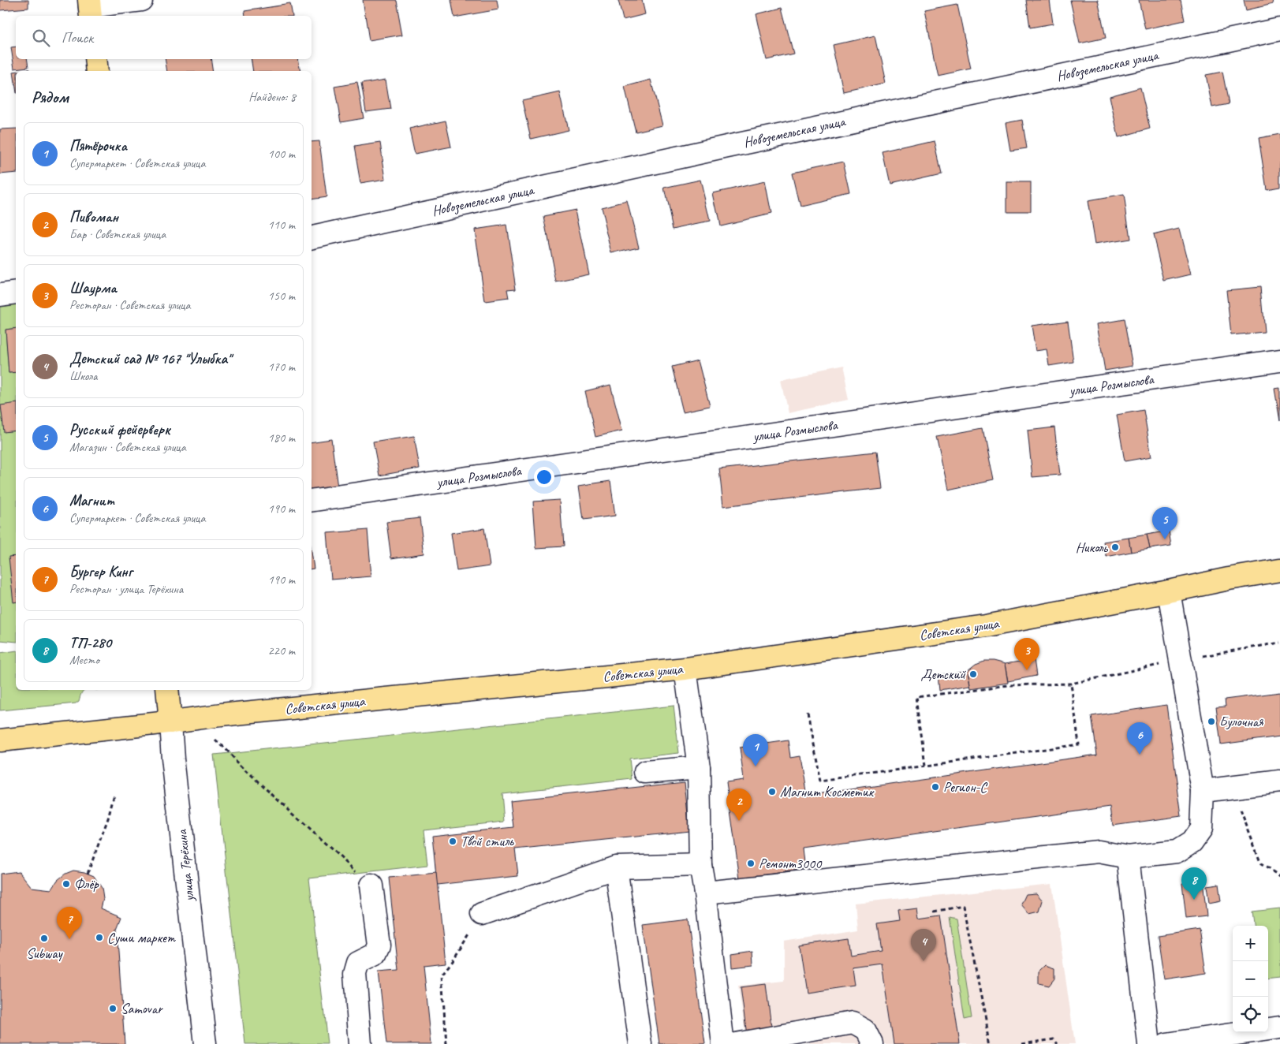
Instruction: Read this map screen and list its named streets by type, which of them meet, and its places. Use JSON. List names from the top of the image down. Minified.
{"streets":{"main road":["Советская улица","улица Терёхина"],"street":["Новоземельская улица","улица Розмыслова"]},"crossings":[["Советская улица","улица Терёхина"]],"places":["Николь","Детский","Булочная","Регион-С","Магнит Косметик","Твой стиль","Ремонт3000","Флёр","Суши маркет","Subway","Samovar"],"page":{"search":"Поиск","heading":["Рядом","Найдено: 8"],"list":[{"mark":"1","name":"Пятёрочка","note":"Супермаркет · Советская улица","value":"100 m"},{"mark":"2","name":"Пивоман","note":"Бар · Советская улица","value":"110 m"},{"mark":"3","name":"Шаурма","note":"Ресторан · Советская улица","value":"150 m"},{"mark":"4","name":"Детский сад № 167 \"Улыбка\"","note":"Школа","value":"170 m"},{"mark":"5","name":"Русский фейерверк","note":"Магазин · Советская улица","value":"180 m"},{"mark":"6","name":"Магнит","note":"Супермаркет · Советская улица","value":"190 m"},{"mark":"7","name":"Бургер Кинг","note":"Ресторан · улица Терёхина","value":"190 m"},{"mark":"8","name":"ТП-280","note":"Место","value":"220 m"}],"pins":["5","3","6","1","2","8","7","4"],"map_buttons":["+","−"]}}
